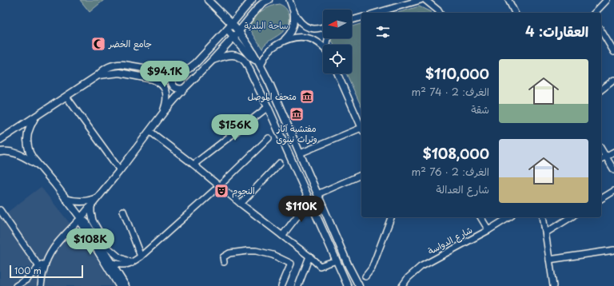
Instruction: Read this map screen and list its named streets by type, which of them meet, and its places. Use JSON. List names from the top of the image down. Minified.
{"streets":{"street":["شارع الدواسة"]},"parks":["ساحة البلدية"],"places":{"mosque":["جامع الخضر"],"museum":["متحف الموصل","مفتشية آثار وتراث نينوى"],"theatre":["النجوم"]},"scale_bar":"100 m","north":"left","page":{"heading":"العقارات: 4","list":[{"name":"$110,000","note":"الغرف: 2 · 74 m² · شقة"},{"name":"$108,000","note":"الغرف: 2 · 76 m² · شارع العدالة"}],"price":["$94.1K","$156K","$110K","$108K"],"scale":"100 m"}}
